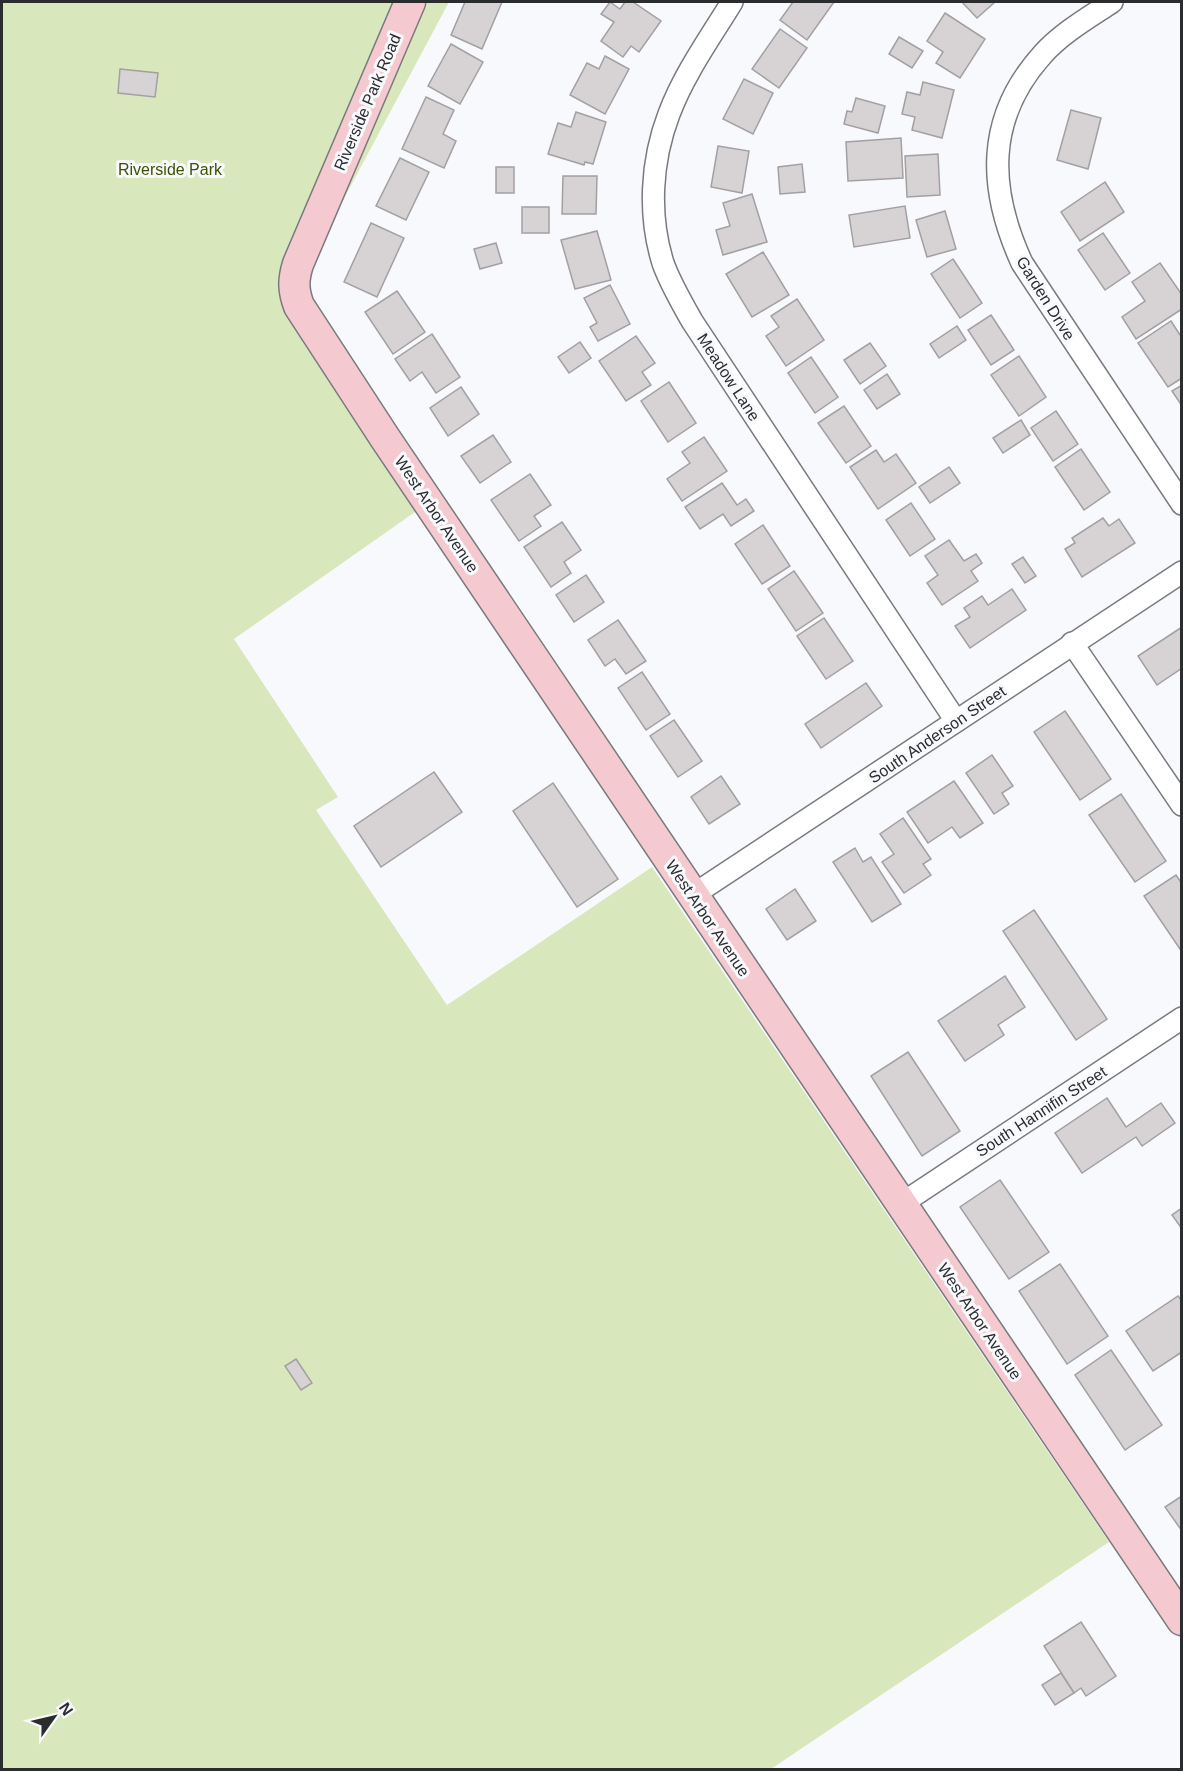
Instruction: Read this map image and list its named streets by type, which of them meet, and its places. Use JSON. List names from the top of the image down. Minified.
{"streets":{"main road":["Riverside Park Road","West Arbor Avenue"],"street":["Garden Drive","Meadow Lane","South Anderson Street","South Hannifin Street"]},"crossings":[["Riverside Park Road","West Arbor Avenue"],["Meadow Lane","South Anderson Street"],["West Arbor Avenue","South Anderson Street"],["West Arbor Avenue","South Hannifin Street"]],"parks":["Riverside Park"],"north":"top right"}
